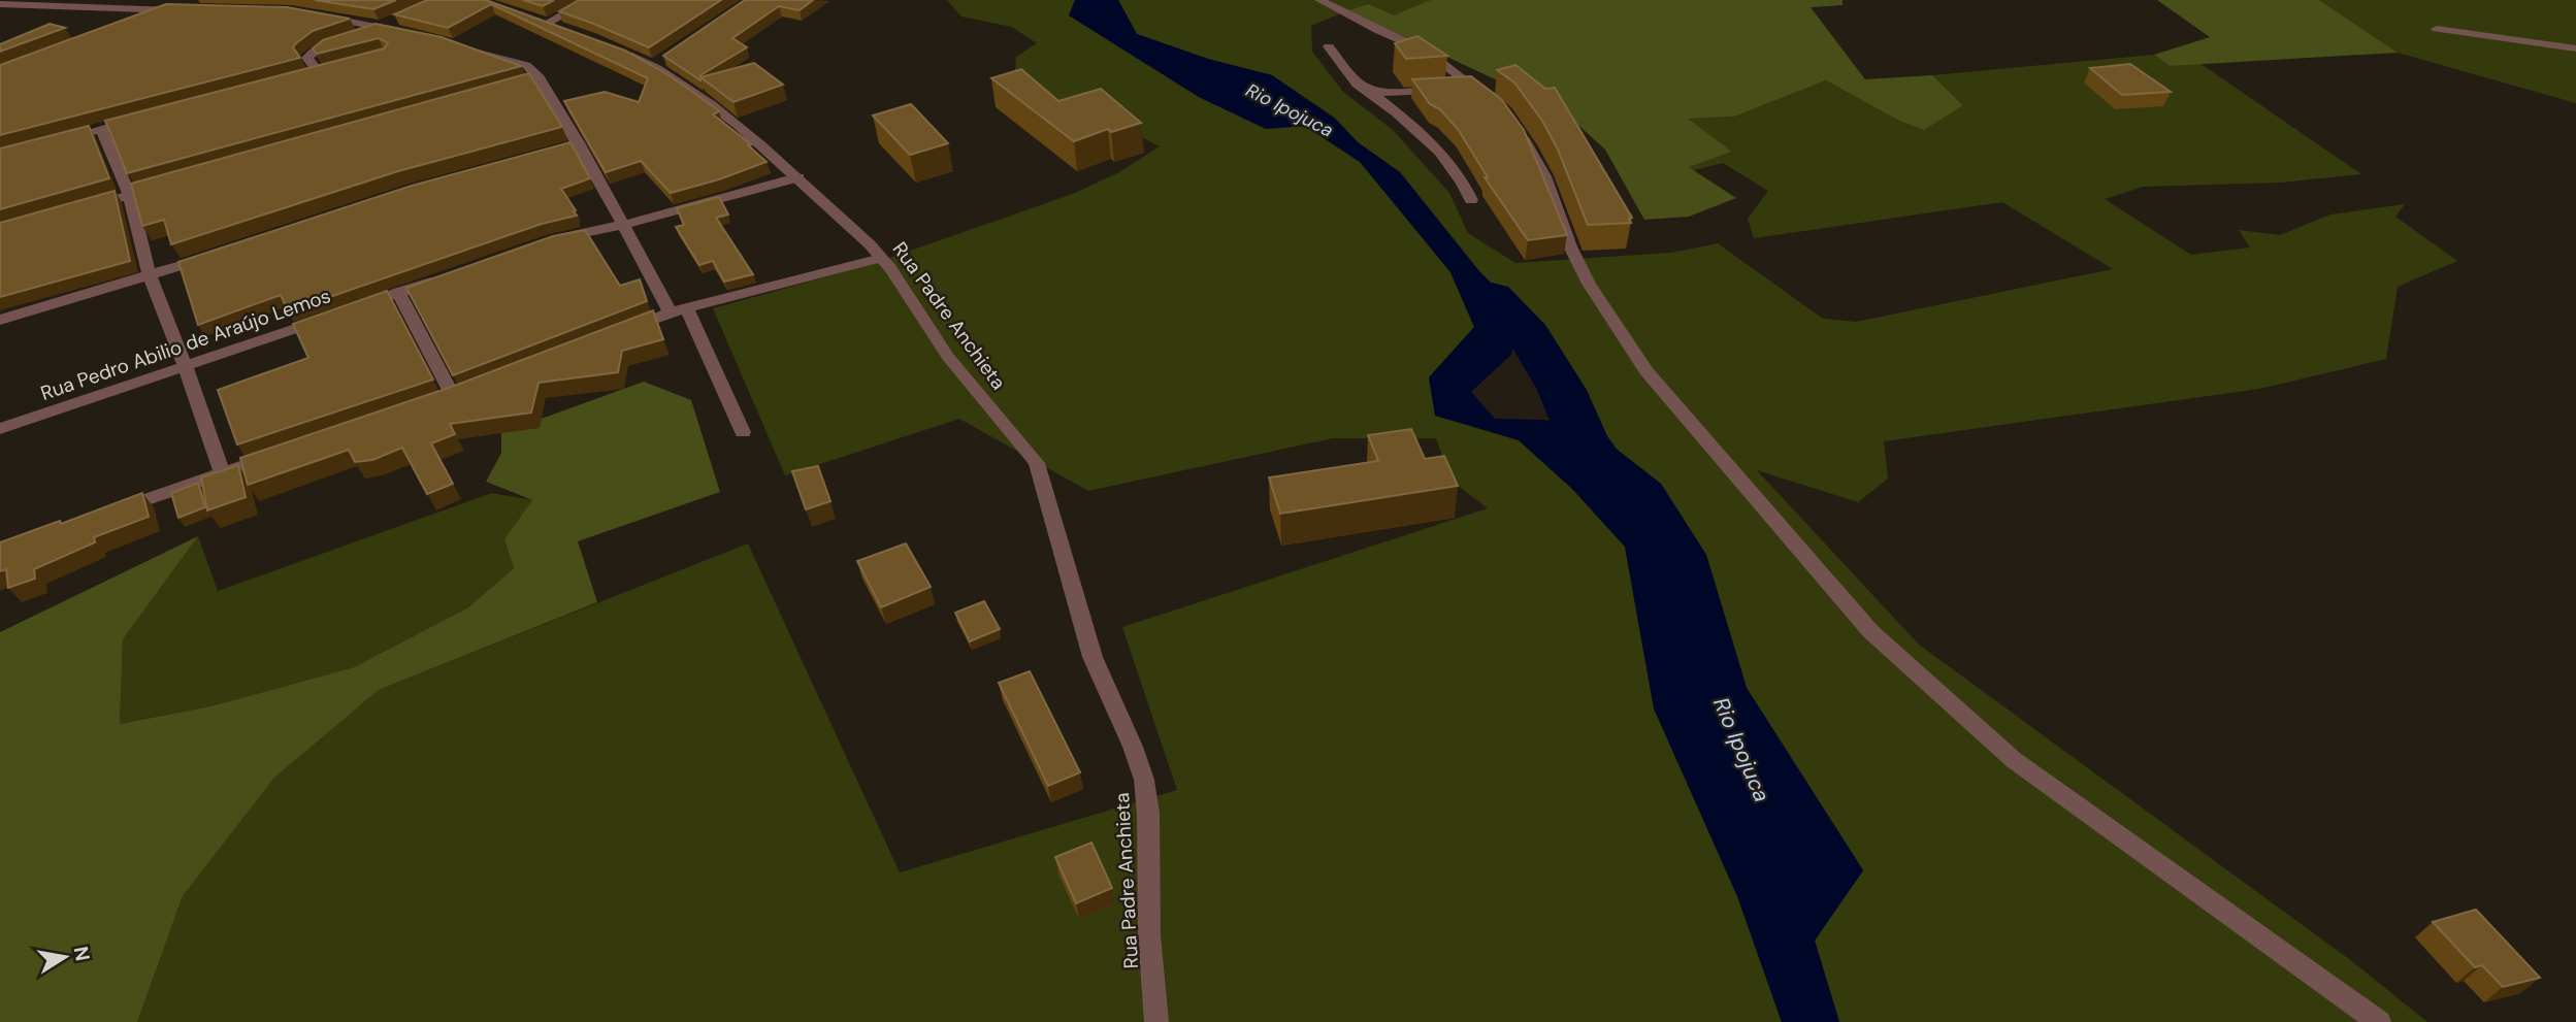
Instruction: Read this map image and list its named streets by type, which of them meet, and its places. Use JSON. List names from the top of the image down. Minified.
{"streets":{"street":["Rua Padre Anchieta","Rua Pedro Abilio de Araújo Lemos"]},"water":["Rio Ipojuca"],"north":"right"}
